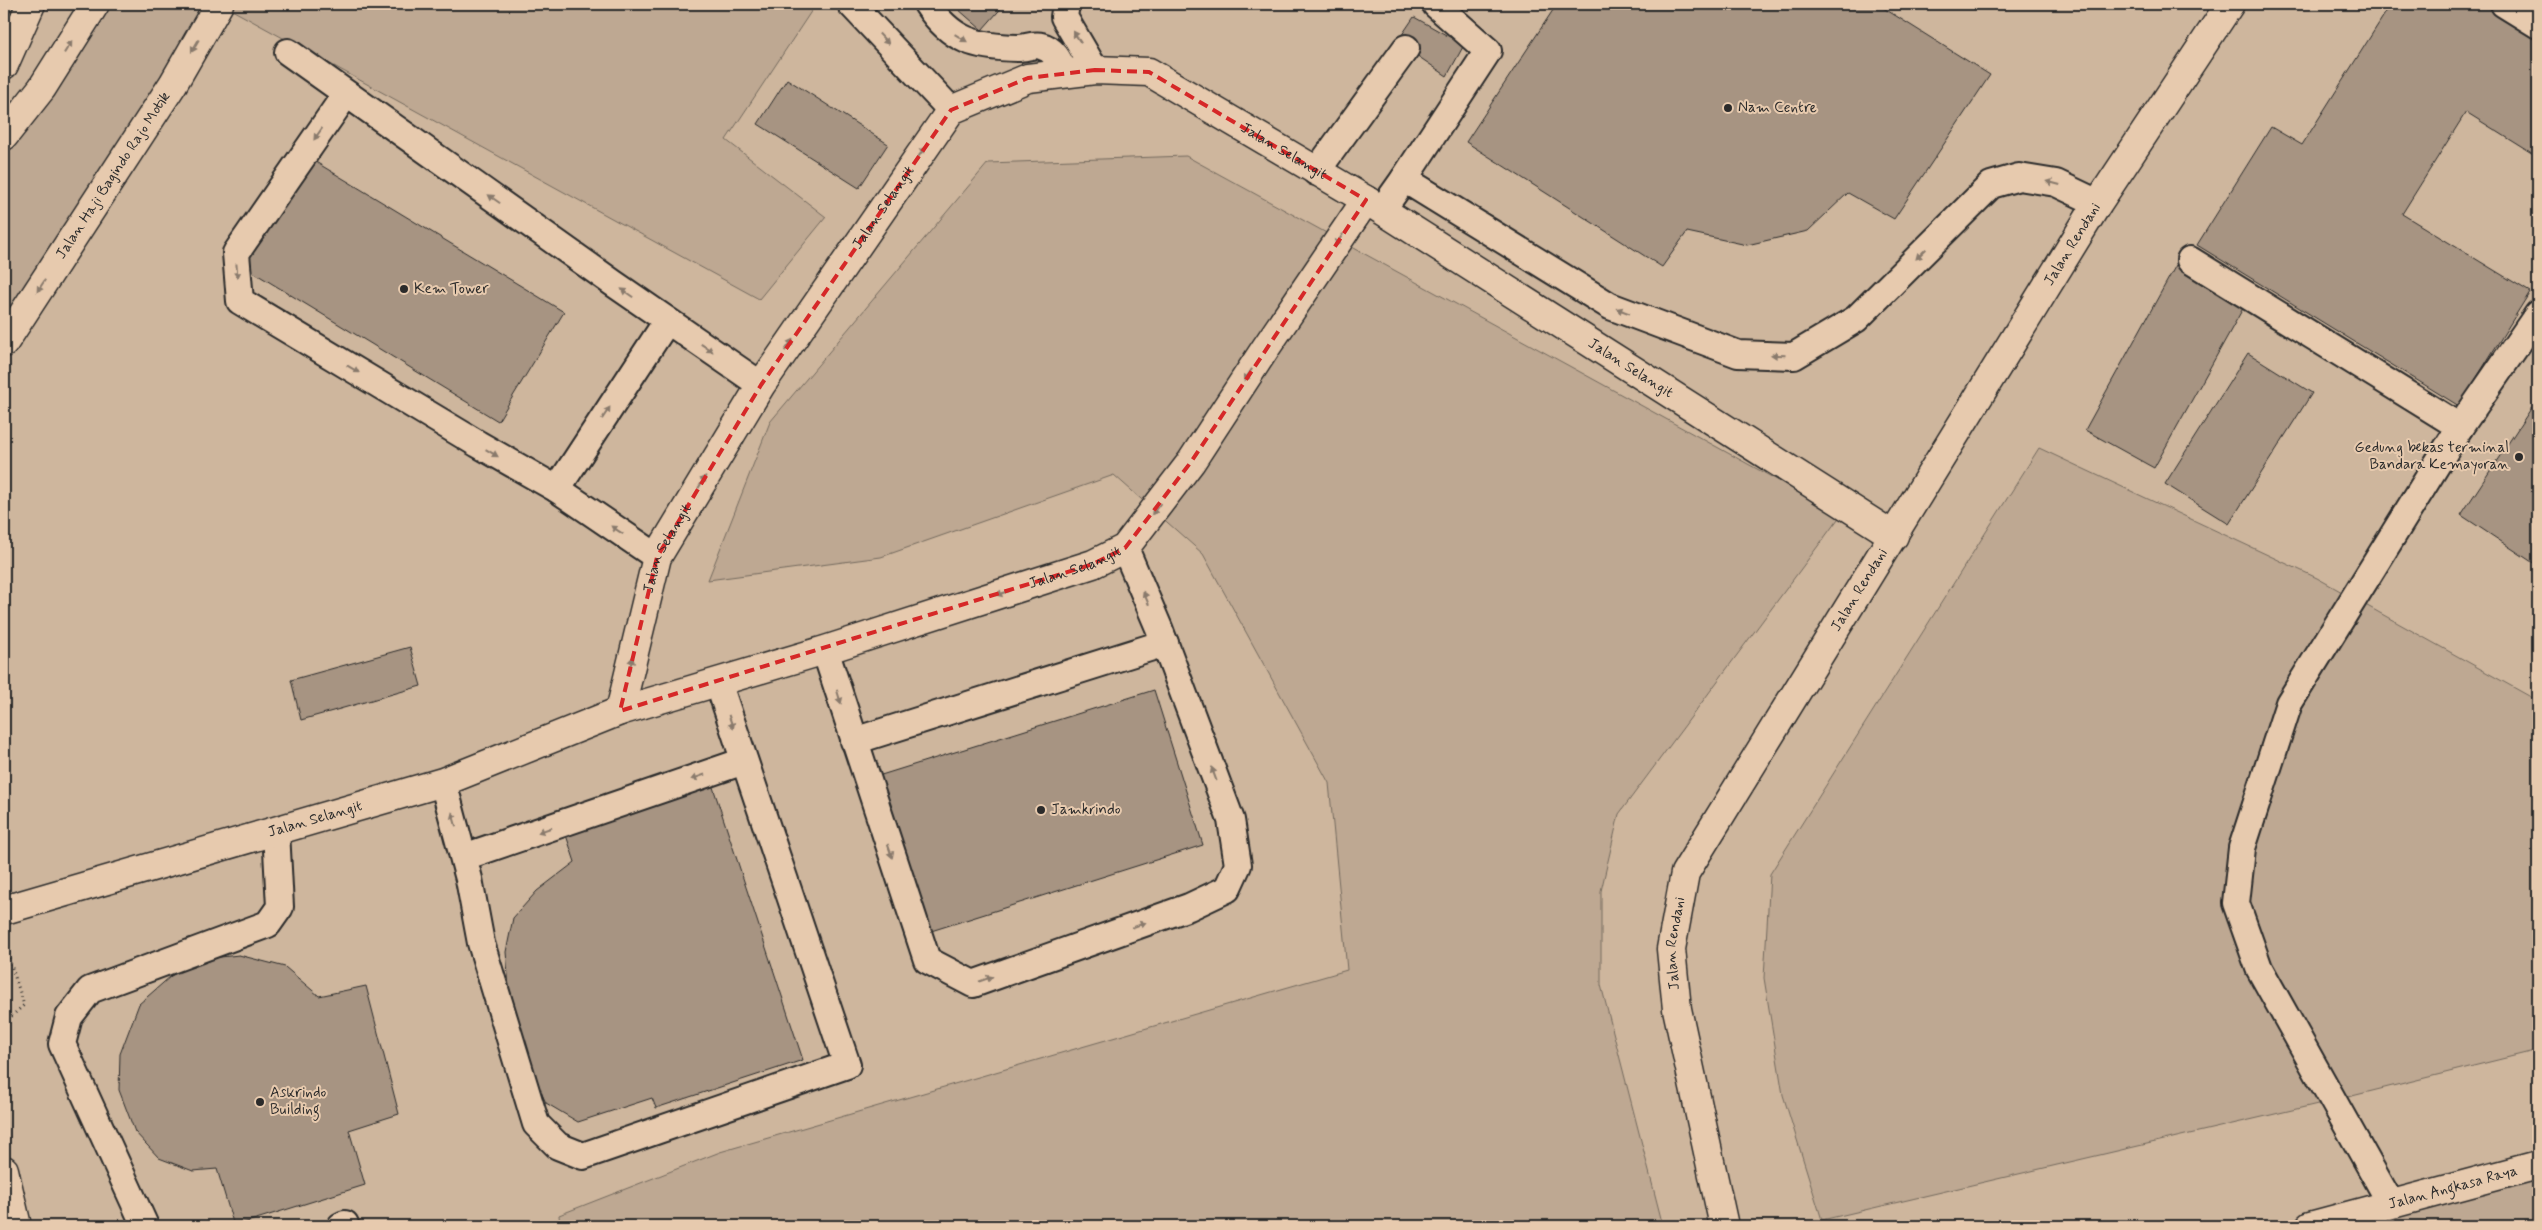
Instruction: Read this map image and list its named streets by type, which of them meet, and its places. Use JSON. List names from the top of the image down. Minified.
{"streets":{"street":["Jalan Selangit","Jalan Haji Bagindo Rajo Motik","Jalan Rendani","Jalan Angkasa Raya"]},"crossings":[["Jalan Selangit","Jalan Rendani"]],"places":["Nam Centre","Kem Tower","Gedung bekas terminal Bandara Kemayoran","Jamkrindo","Askrindo Building"]}
